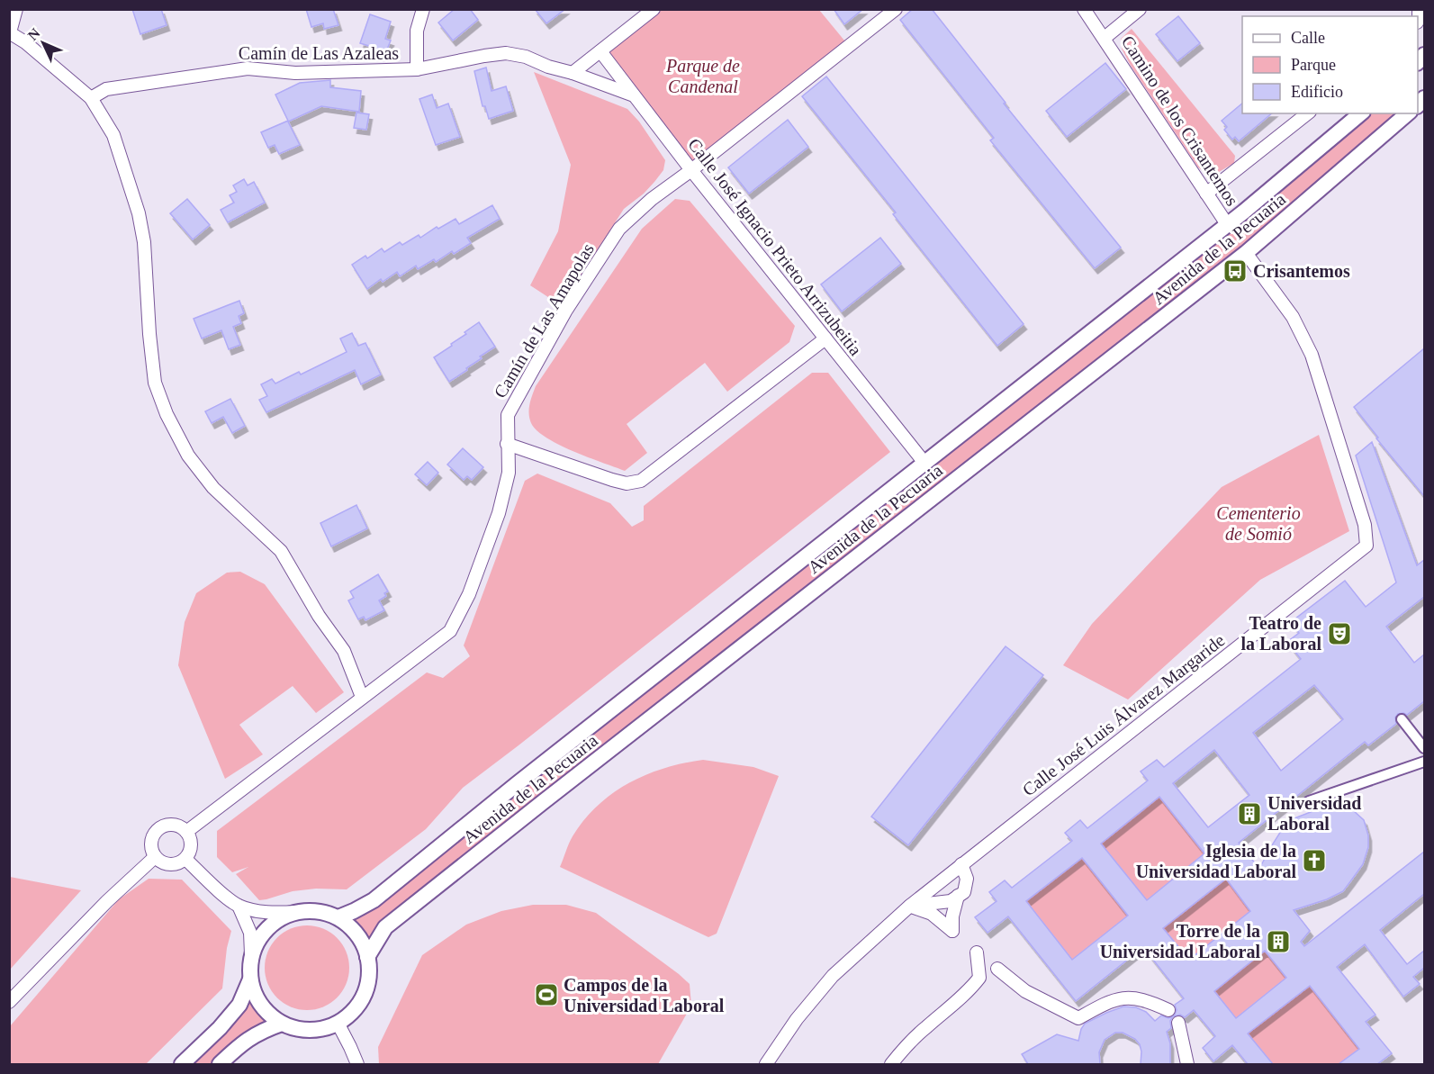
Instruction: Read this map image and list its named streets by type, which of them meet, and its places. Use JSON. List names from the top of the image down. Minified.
{"streets":{"street":["Camín de Las Azaleas","Camino de los Crisantemos","Calle José Ignacio Prieto Arrizubeitia","Avenida de la Pecuaria","Camín de Las Amapolas","Calle José Luis Álvarez Margaride"]},"crossings":[["Camín de Las Azaleas","Calle José Ignacio Prieto Arrizubeitia"],["Camino de los Crisantemos","Avenida de la Pecuaria"],["Calle José Ignacio Prieto Arrizubeitia","Avenida de la Pecuaria"],["Calle José Ignacio Prieto Arrizubeitia","Camín de Las Amapolas"],["Avenida de la Pecuaria","Calle José Luis Álvarez Margaride"]],"parks":["Parque de Candenal","Cementerio de Somió"],"places":{"bus stop":["Crisantemos"],"theatre":["Teatro de la Laboral"],"building":["Universidad Laboral","Torre de la Universidad Laboral"],"church":["Iglesia de la Universidad Laboral"],"sports":["Campos de la Universidad Laboral"]},"legend":["Calle","Parque","Edificio"],"north":"top left"}
